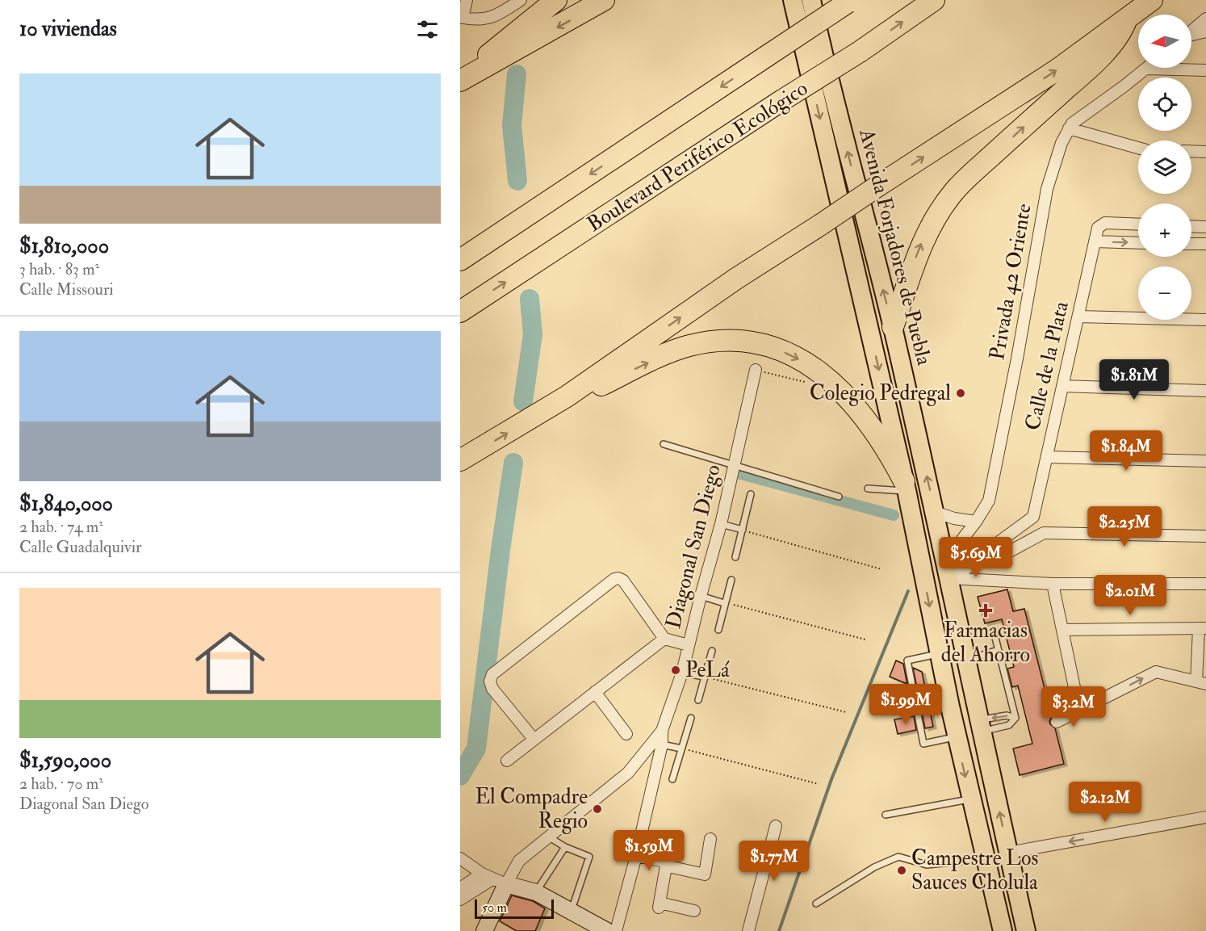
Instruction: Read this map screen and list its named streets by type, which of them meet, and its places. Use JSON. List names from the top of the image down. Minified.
{"streets":{"highway":["Boulevard Periférico Ecológico"],"main road":["Avenida Forjadores de Puebla"],"street":["Privada 42 Oriente","Calle de la Plata","Diagonal San Diego"]},"crossings":[["Avenida Forjadores de Puebla","Privada 42 Oriente"]],"places":{"other":["Colegio Pedregal","PeLá","El Compadre Regio","Campestre Los Sauces Cholula"],"health":["Farmacias del Ahorro"]},"scale_bar":"50 m","north":"left","page":{"heading":"10 viviendas","map_buttons":["+","−"],"list":[{"name":"$1,810,000","note":"3 hab. · 83 m² · Calle Missouri"},{"name":"$1,840,000","note":"2 hab. · 74 m² · Calle Guadalquivir"},{"name":"$1,590,000","note":"2 hab. · 70 m² · Diagonal San Diego"}],"price":["$1.81M","$1.84M","$2.25M","$5.69M","$2.01M","$1.99M","$3.2M","$2.12M","$1.59M","$1.77M"],"scale":"50 m"}}
